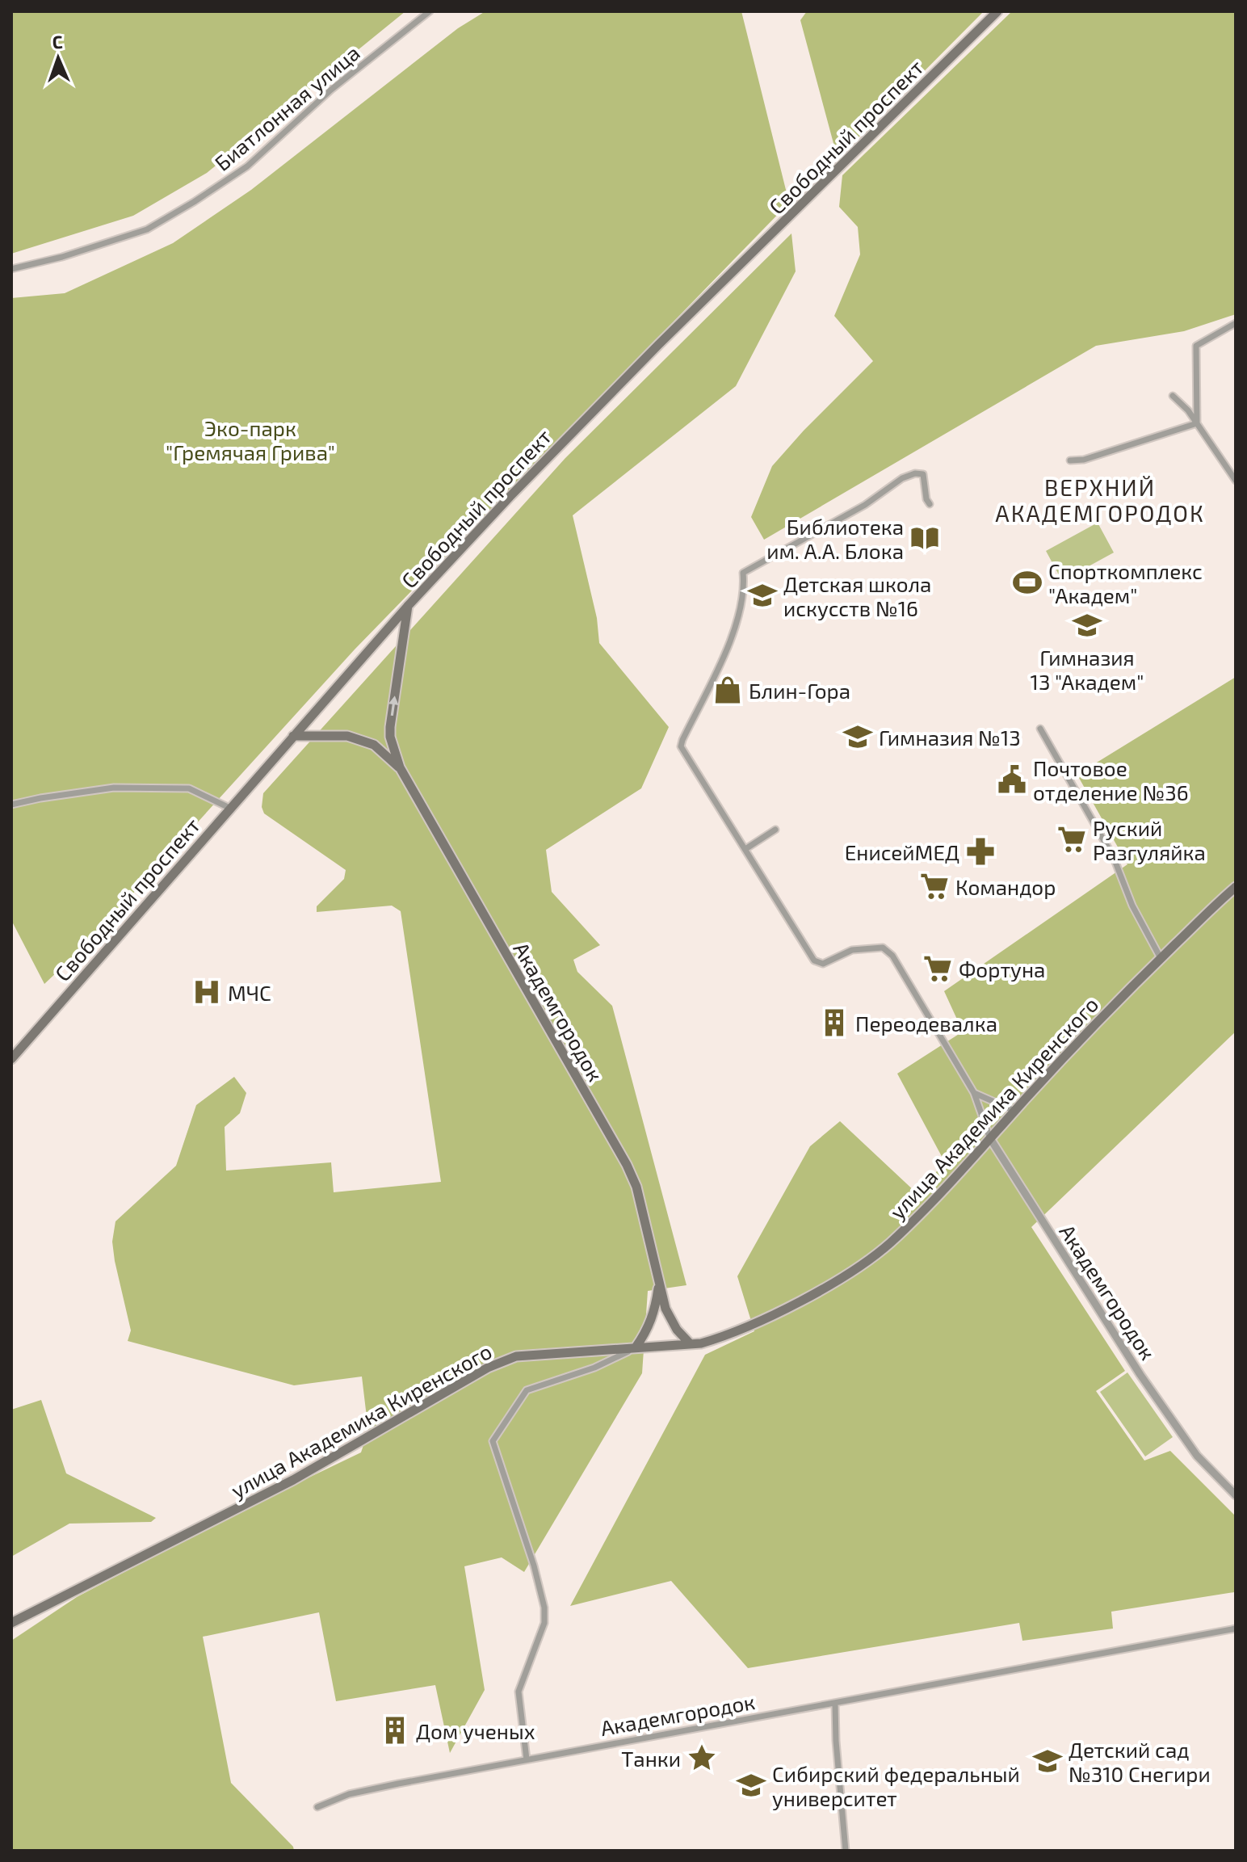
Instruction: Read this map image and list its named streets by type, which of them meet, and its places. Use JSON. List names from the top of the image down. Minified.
{"streets":{"main road":["Свободный проспект","Академгородок","улица Академика Киренского"],"street":["Биатлонная улица"]},"crossings":[["Академгородок","улица Академика Киренского"]],"districts":["ВЕРХНИЙ АКАДЕМГОРОДОК"],"parks":["Эко-парк \"Гремячая Грива\""],"places":{"library":["Библиотека им. А.А. Блока"],"sports":["Спорткомплекс \"Академ\""],"school or university":["Детская школа искусств №16","Гимназия 13 \"Академ\"","Гимназия №13","Детский сад №310 Снегири","Сибирский федеральный университет"],"shop":["Блин-Гора"],"public building":["Почтовое отделение №36"],"supermarket":["Руский Разгуляйка","Командор","Фортуна"],"pharmacy":["ЕнисейМЕД"],"hospital":["МЧС"],"building":["Переодевалка","Дом ученых"],"place":["Танки"]},"north":"top"}
